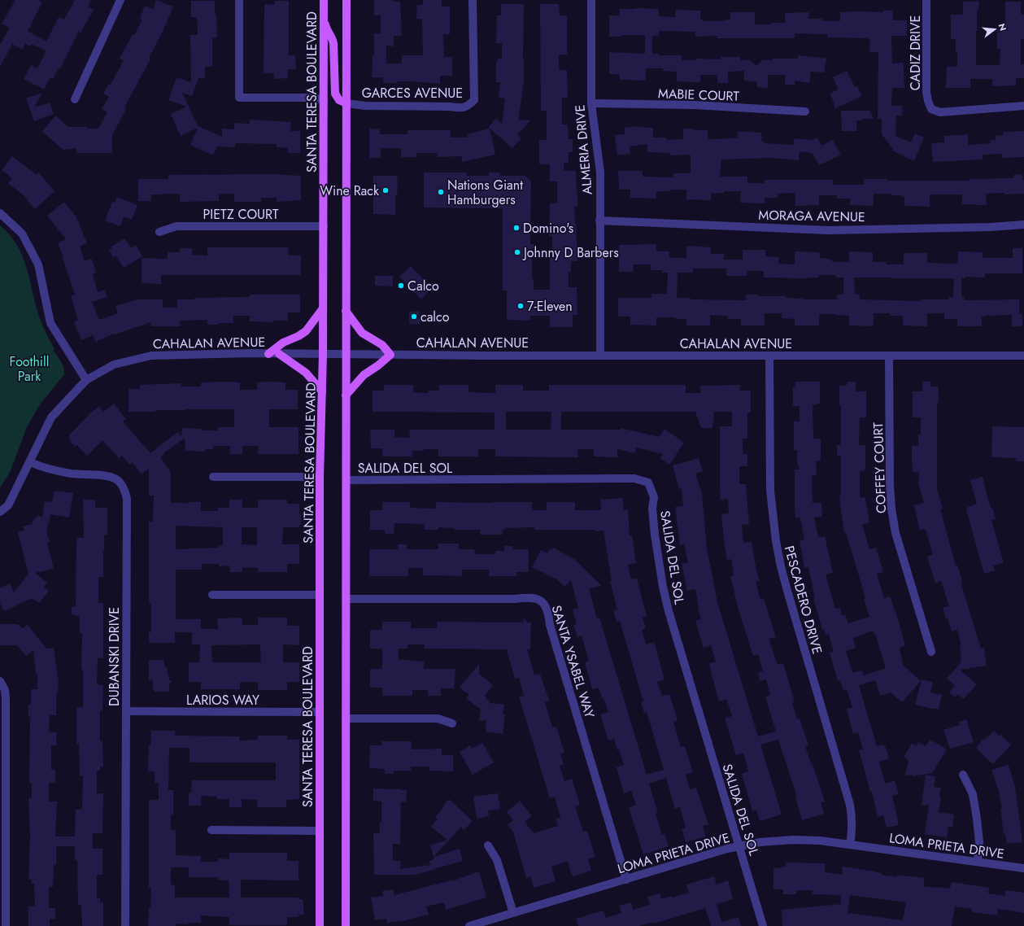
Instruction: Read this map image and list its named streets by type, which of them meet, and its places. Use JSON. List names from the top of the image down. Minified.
{"streets":{"main road":["SANTA TERESA BOULEVARD"],"street":["CADIZ DRIVE","GARCES AVENUE","MABIE COURT","ALMERIA DRIVE","PIETZ COURT","MORAGA AVENUE","CAHALAN AVENUE","SALIDA DEL SOL","COFFEY COURT","PESCADERO DRIVE","DUBANSKI DRIVE","SANTA YSABEL WAY","LARIOS WAY","LOMA PRIETA DRIVE"]},"crossings":[["SANTA TERESA BOULEVARD","PIETZ COURT"],["SANTA TERESA BOULEVARD","CAHALAN AVENUE"],["SANTA TERESA BOULEVARD","LARIOS WAY"],["MABIE COURT","ALMERIA DRIVE"],["ALMERIA DRIVE","MORAGA AVENUE"],["ALMERIA DRIVE","CAHALAN AVENUE"],["CAHALAN AVENUE","COFFEY COURT"],["CAHALAN AVENUE","PESCADERO DRIVE"],["CAHALAN AVENUE","DUBANSKI DRIVE"],["SALIDA DEL SOL","LOMA PRIETA DRIVE"],["PESCADERO DRIVE","LOMA PRIETA DRIVE"],["DUBANSKI DRIVE","LARIOS WAY"],["SANTA YSABEL WAY","LOMA PRIETA DRIVE"]],"parks":["Foothill Park"],"places":["Wine Rack","Nations Giant Hamburgers","Domino's","Johnny D Barbers","Calco","7-Eleven","calco"],"north":"right"}
